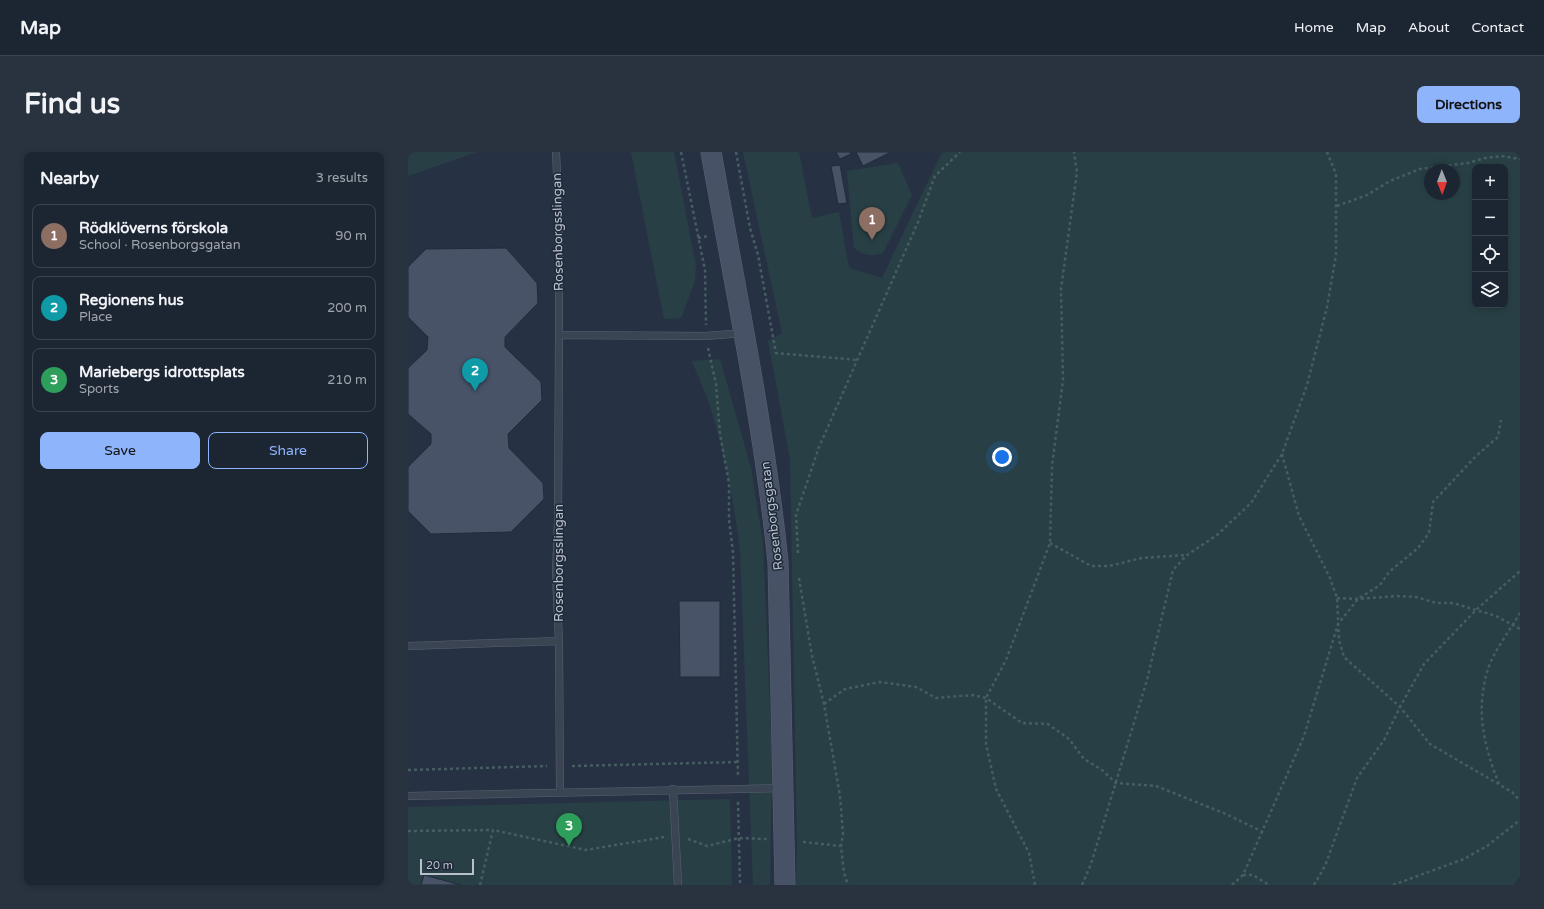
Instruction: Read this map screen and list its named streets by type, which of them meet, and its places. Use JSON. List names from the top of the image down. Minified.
{"streets":{"street":["Rosenborgsgatan"],"lane":["Rosenborgsslingan"]},"scale_bar":"20 m","north":"bottom","page":{"header":"Map","nav":["Home","Map","About","Contact"],"buttons":["Directions",["Save","Share"]],"title":"Find us","heading":["Nearby","3 results"],"map_buttons":["+","−"],"list":[{"mark":"1","name":"Rödklöverns förskola","note":"School · Rosenborgsgatan","value":"90 m"},{"mark":"2","name":"Regionens hus","note":"Place","value":"200 m"},{"mark":"3","name":"Mariebergs idrottsplats","note":"Sports","value":"210 m"}],"pins":["1","2","3"],"scale":"20 m"}}
